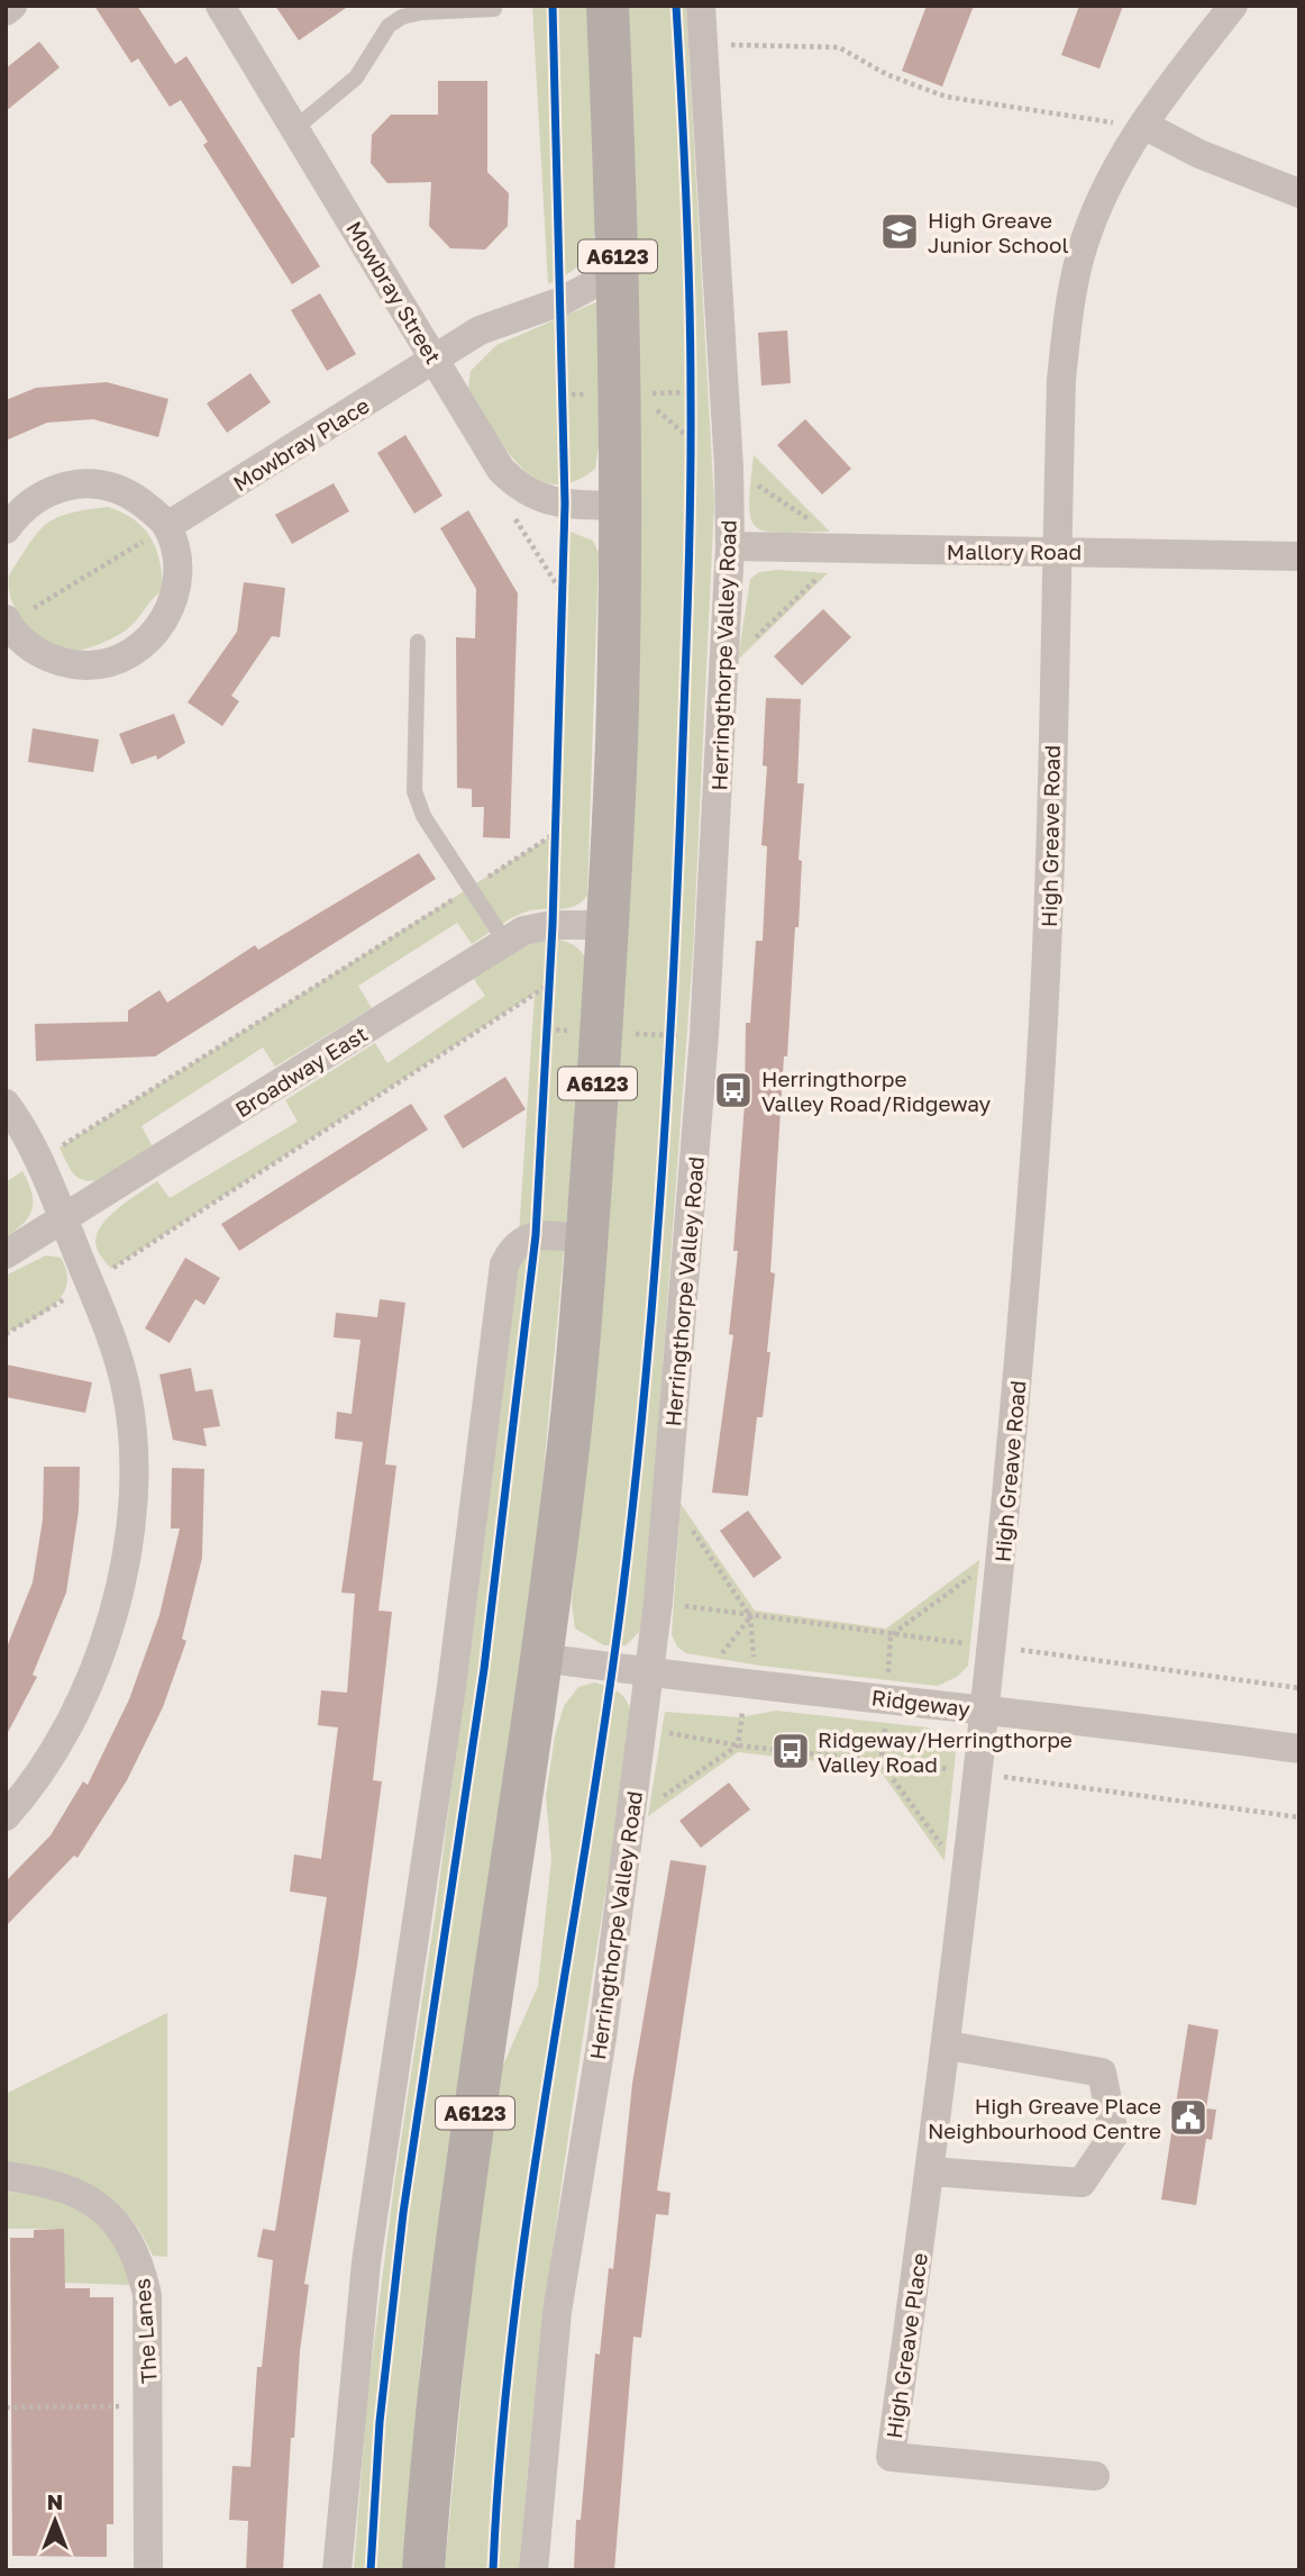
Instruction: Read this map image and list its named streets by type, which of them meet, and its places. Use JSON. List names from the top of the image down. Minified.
{"streets":{"main road":["A6123"],"street":["Mowbray Street","Mowbray Place","Mallory Road","Herringthorpe Valley Road","High Greave Road","Broadway East","Ridgeway","The Lanes","High Greave Place"]},"crossings":[["A6123","Mowbray Street"],["A6123","Mowbray Place"],["A6123","Broadway East"],["A6123","Ridgeway"],["Mowbray Street","Mowbray Place"],["Mallory Road","Herringthorpe Valley Road"],["Mallory Road","High Greave Road"],["Herringthorpe Valley Road","Ridgeway"],["High Greave Road","Ridgeway"],["High Greave Road","High Greave Place"],["Ridgeway","High Greave Place"]],"places":{"school or university":["High Greave Junior School"],"bus stop":["Herringthorpe Valley Road/Ridgeway","Ridgeway/Herringthorpe Valley Road"],"public building":["High Greave Place Neighbourhood Centre"]},"north":"top"}
